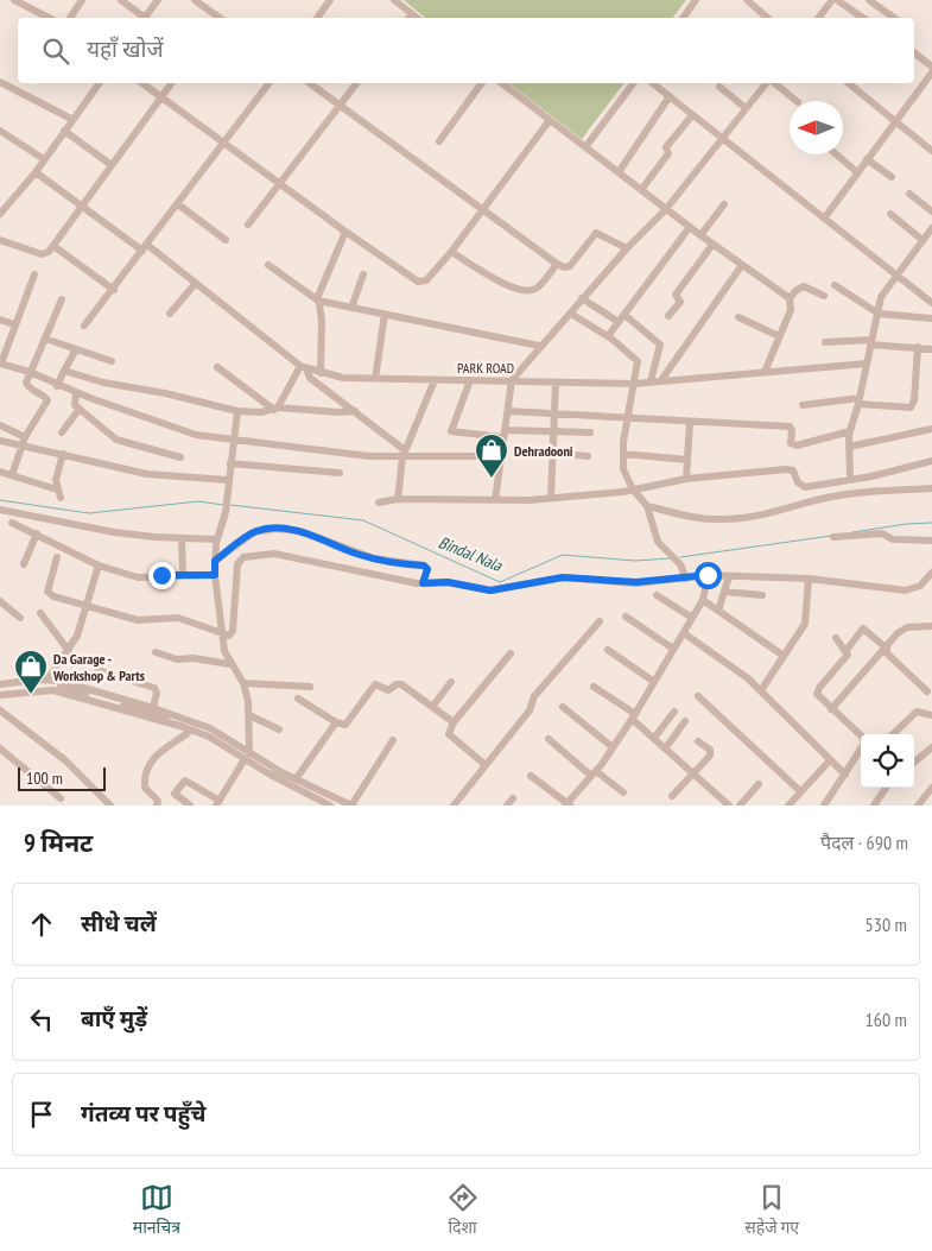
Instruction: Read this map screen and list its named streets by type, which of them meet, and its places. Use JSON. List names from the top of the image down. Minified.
{"streets":{"street":["PARK ROAD"]},"water":["Bindal Nala"],"places":{"shop":["Dehradooni","Da Garage - Workshop & Parts"]},"scale_bar":"100 m","north":"left","page":{"search":"यहाँ खोजें","scale":"100 m","heading":["9 मिनट","पैदल · 690 m"],"list":[["सीधे चलें","530 m"],["बाएँ मुड़ें","160 m"],"गंतव्य पर पहुँचे"],"nav":["मानचित्र","दिशा","सहेजे गए"]}}
